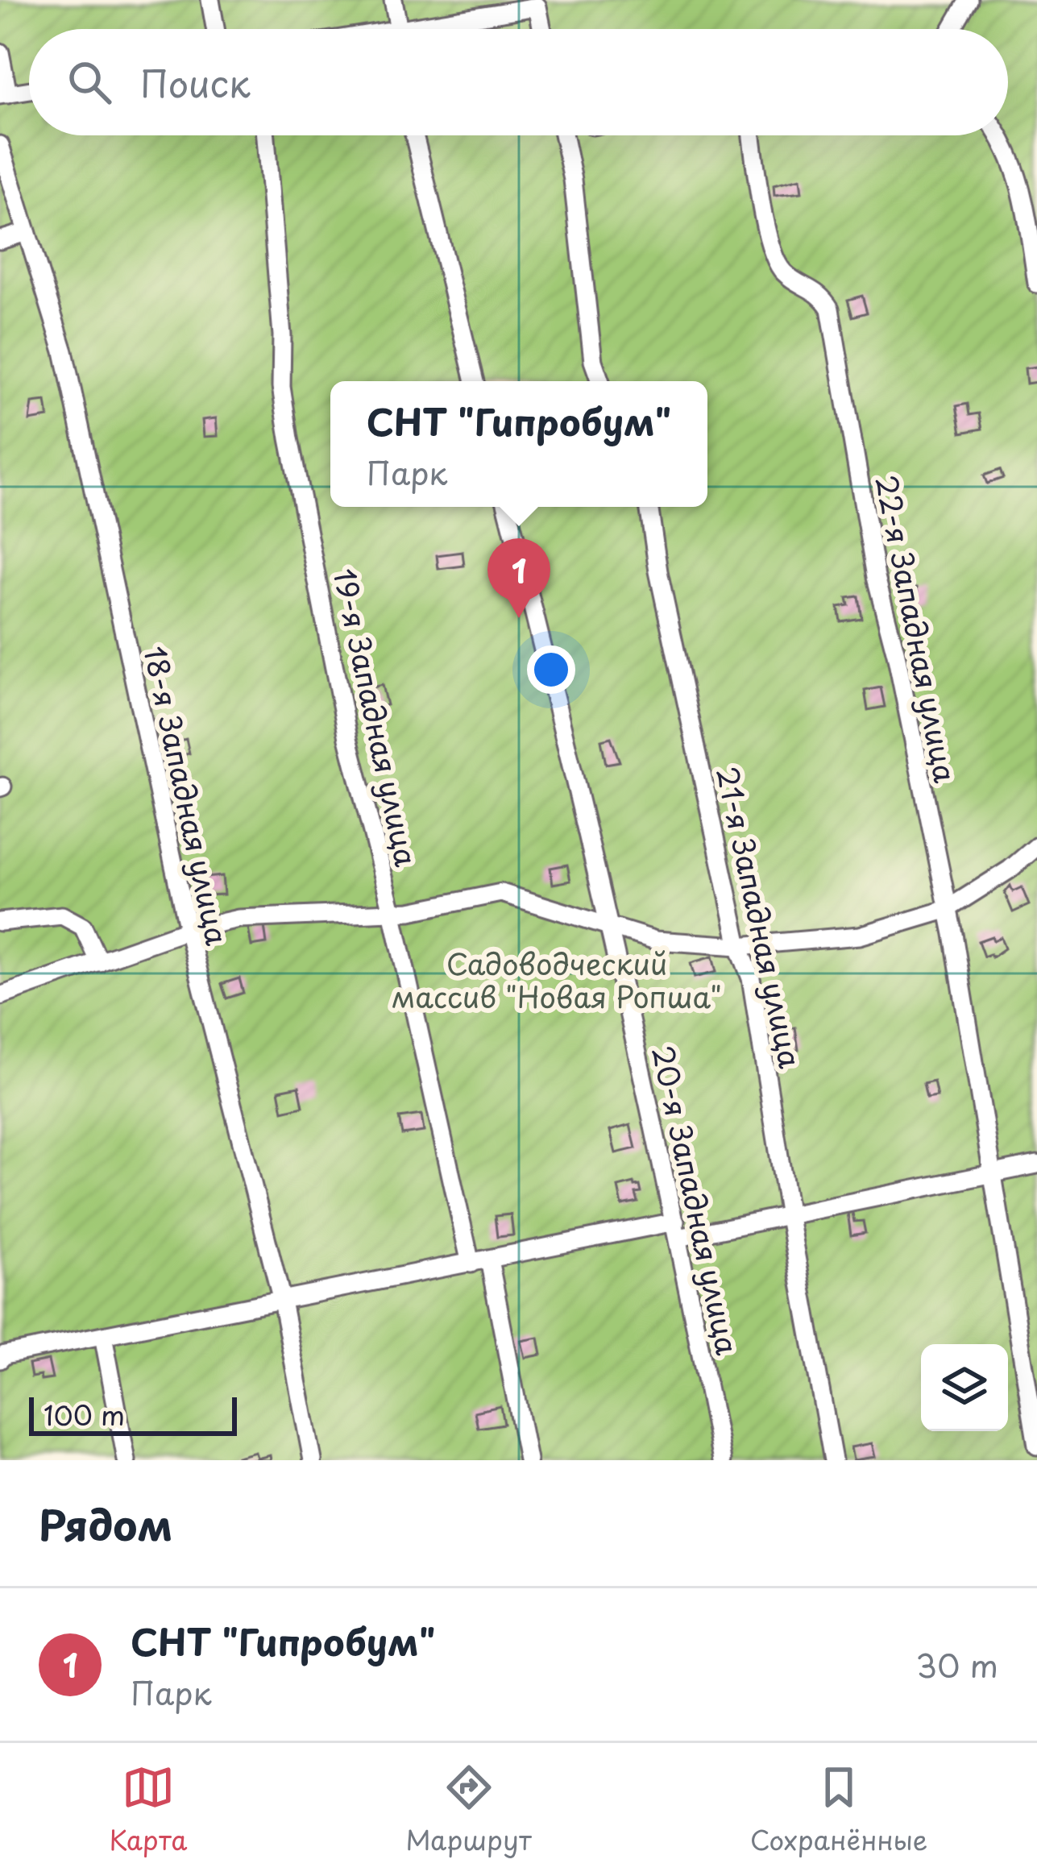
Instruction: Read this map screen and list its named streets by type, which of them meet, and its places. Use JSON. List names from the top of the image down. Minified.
{"streets":{"street":["22-я Западная улица","19-я Западная улица","18-я Западная улица","21-я Западная улица","20-я Западная улица"]},"parks":["Садоводческий массив \"Новая Ропша\""],"scale_bar":"100 m","page":{"search":"Поиск","popup":["СНТ \"Гипробум\"","Парк"],"pins":"1","scale":"100 m","heading":"Рядом","list":[{"mark":"1","name":"СНТ \"Гипробум\"","note":"Парк","value":"30 m"}],"nav":["Карта","Маршрут","Сохранённые"]}}
